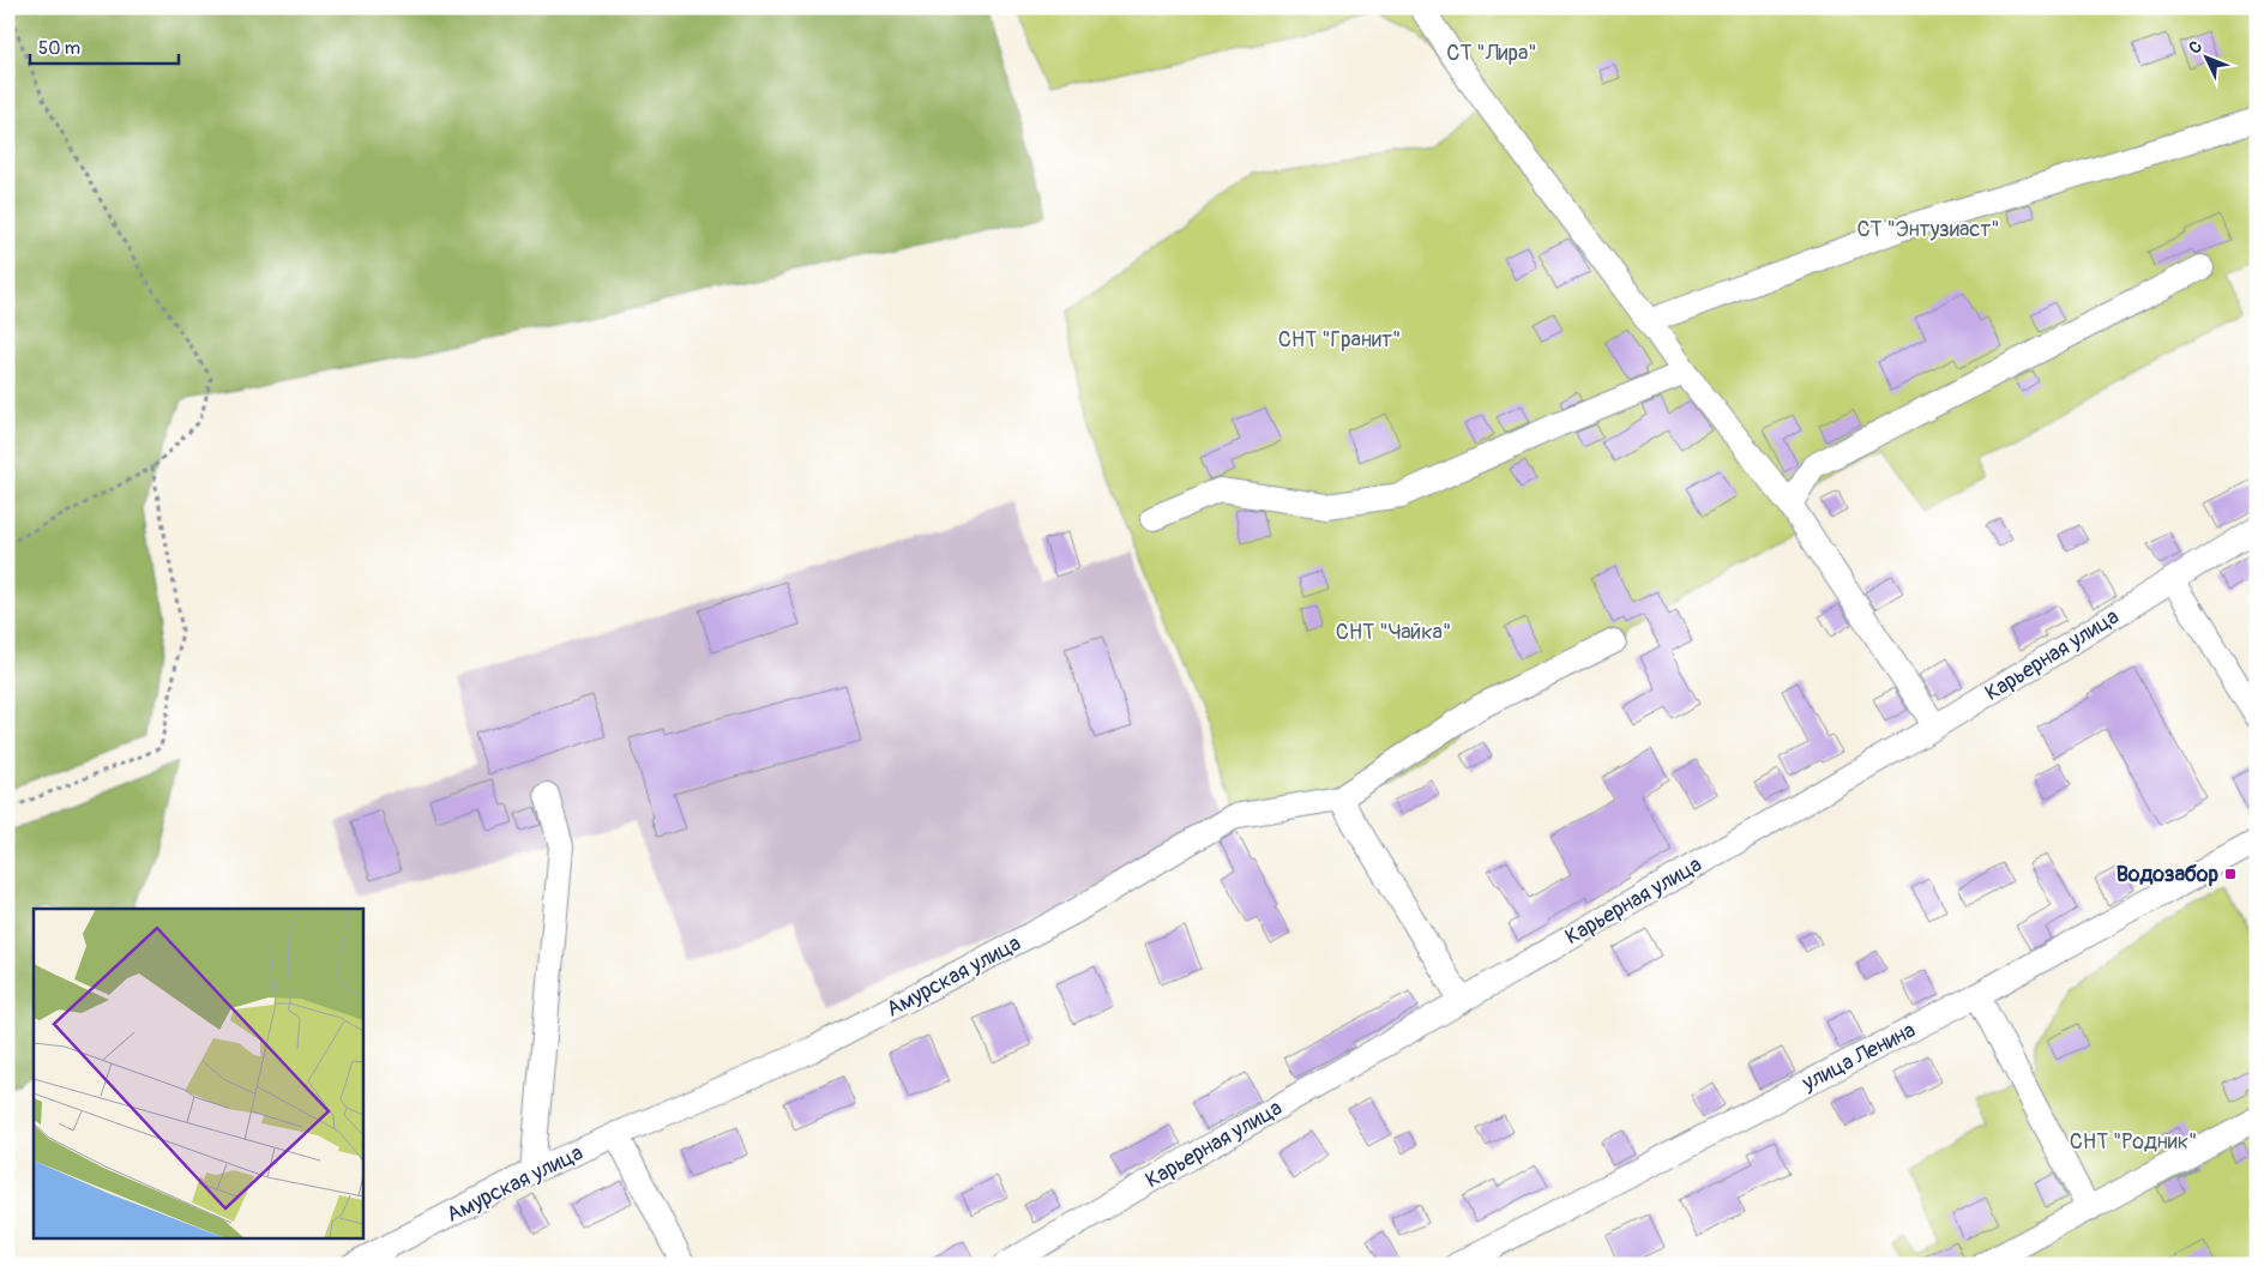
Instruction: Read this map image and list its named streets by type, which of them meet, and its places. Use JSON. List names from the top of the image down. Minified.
{"streets":{"street":["Карьерная улица","Амурская улица","улица Ленина"]},"parks":["СТ \"Лира\"","СТ \"Энтузиаст\"","СНТ \"Гранит\"","СНТ \"Чайка\"","СНТ \"Родник\""],"places":{"transit":["Водозабор"]},"scale_bar":"50 m","north":"top left"}
